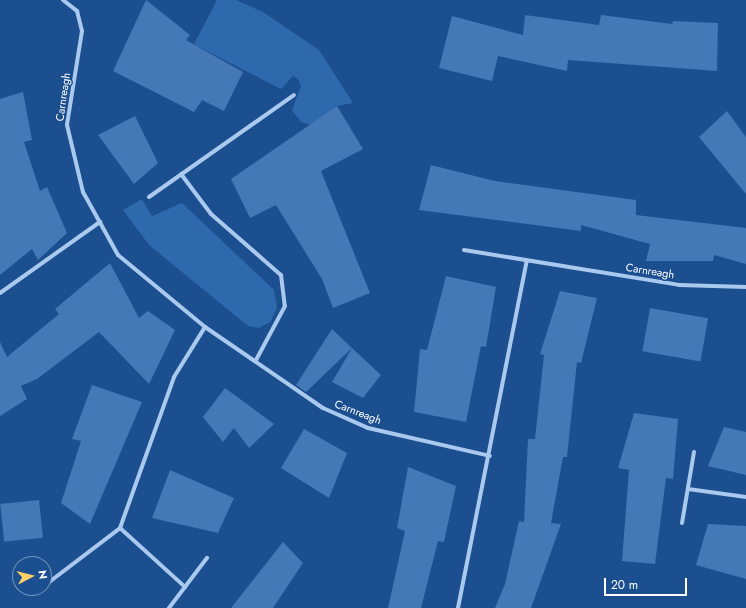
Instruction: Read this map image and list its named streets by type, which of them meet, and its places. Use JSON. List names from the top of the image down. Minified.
{"streets":{"street":["Carnreagh"]},"scale_bar":"20 m","north":"right"}
